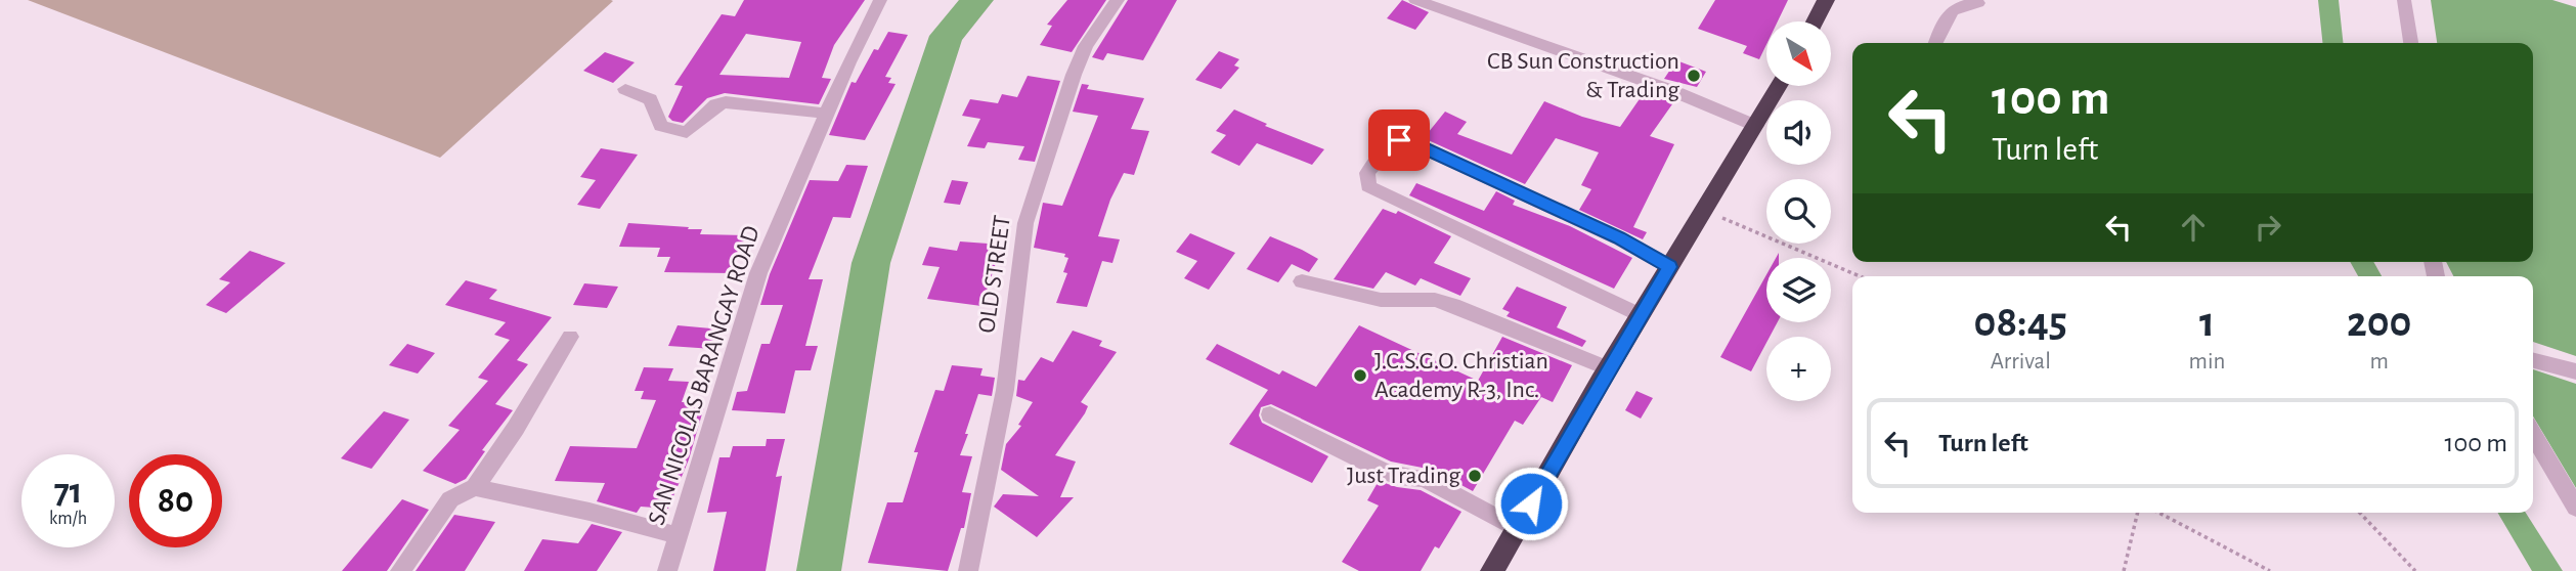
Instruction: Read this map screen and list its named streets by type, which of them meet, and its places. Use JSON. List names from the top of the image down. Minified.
{"streets":{"street":["OLD STREET","SAN NICOLAS BARANGAY ROAD"]},"places":["CB Sun Construction & Trading","J.C.S.G.O. Christian Academy R-3, Inc.","Just Trading"],"north":"bottom right","page":{"map_buttons":"+","turn":["100 m","Turn left"],"eta":["08:45","Arrival","1","min","200","m"],"list":[{"name":"Turn left","value":"100 m"}],"speed":"71 km/h","limit":"80"}}
